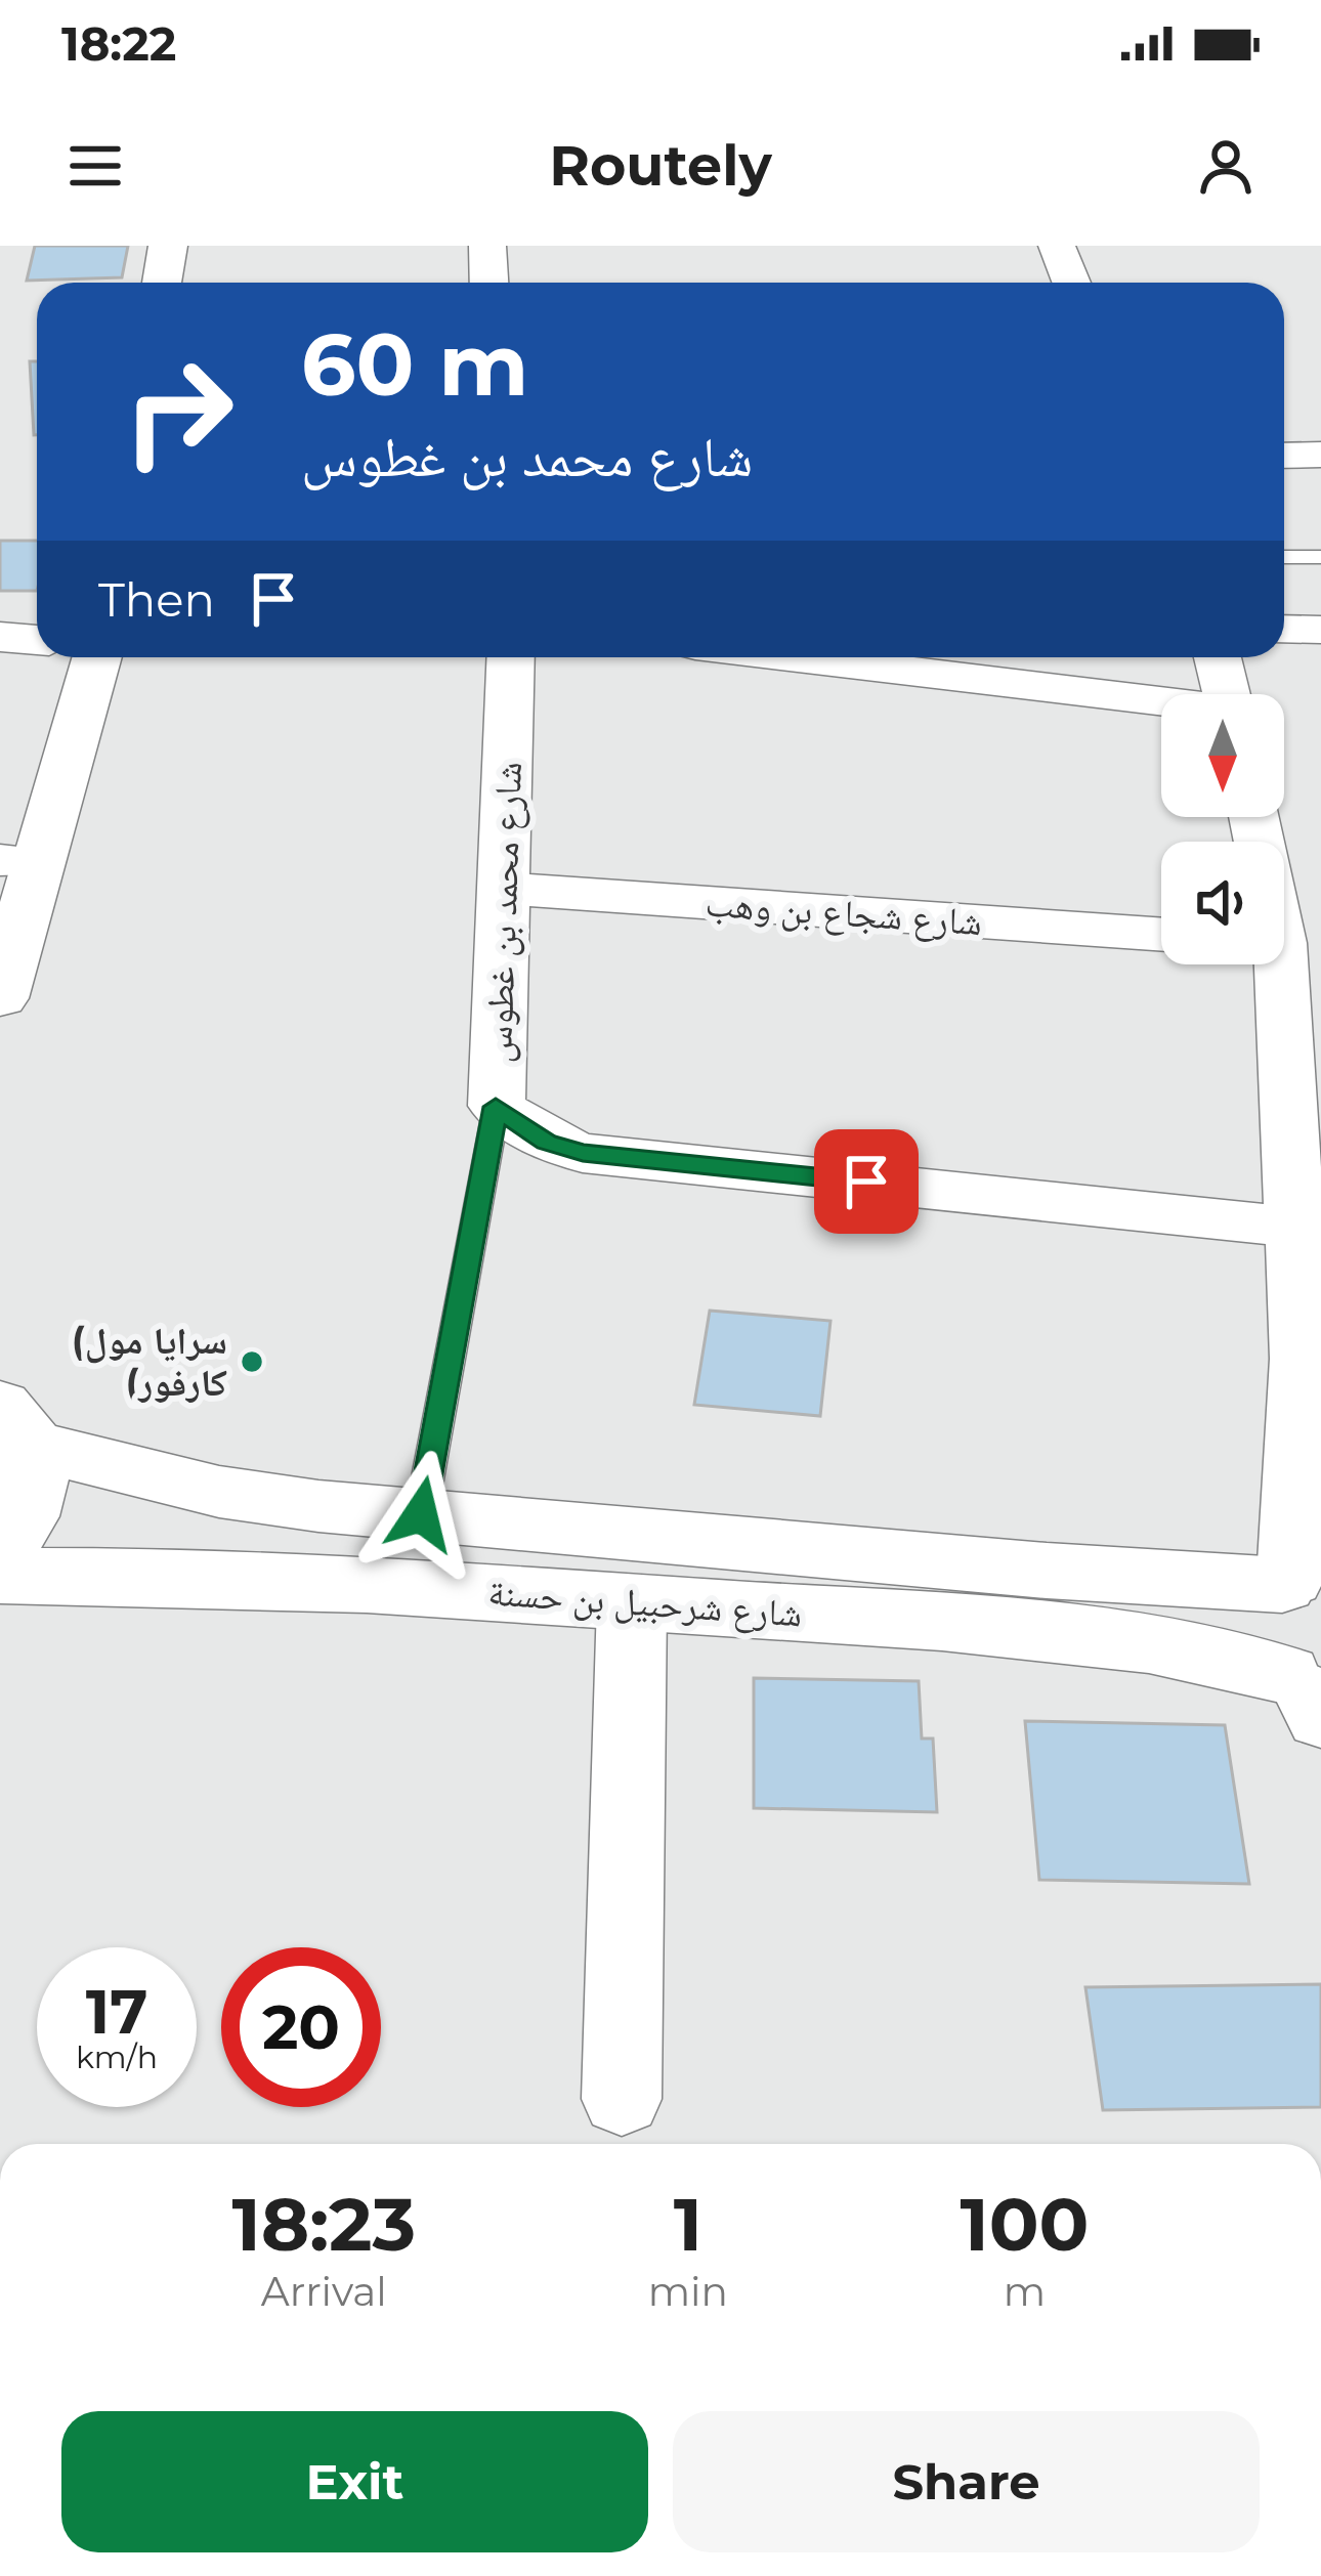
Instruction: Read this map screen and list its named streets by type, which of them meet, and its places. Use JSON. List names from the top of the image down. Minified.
{"streets":{"street":["شارع محمد بن غطوس","شارع شجاع بن وهب","شارع شرحبيل بن حسنة"]},"crossings":[["شارع محمد بن غطوس","شارع شجاع بن وهب"]],"places":["(سرايا مول (كارفور"],"north":"bottom","page":{"status":"18:22","header":"Routely","turn":["60 m","شارع محمد بن غطوس"],"then":"Then","speed":"17 km/h","limit":"20","eta":["18:23","Arrival","1","min","100","m"],"buttons":["Exit","Share"]}}
